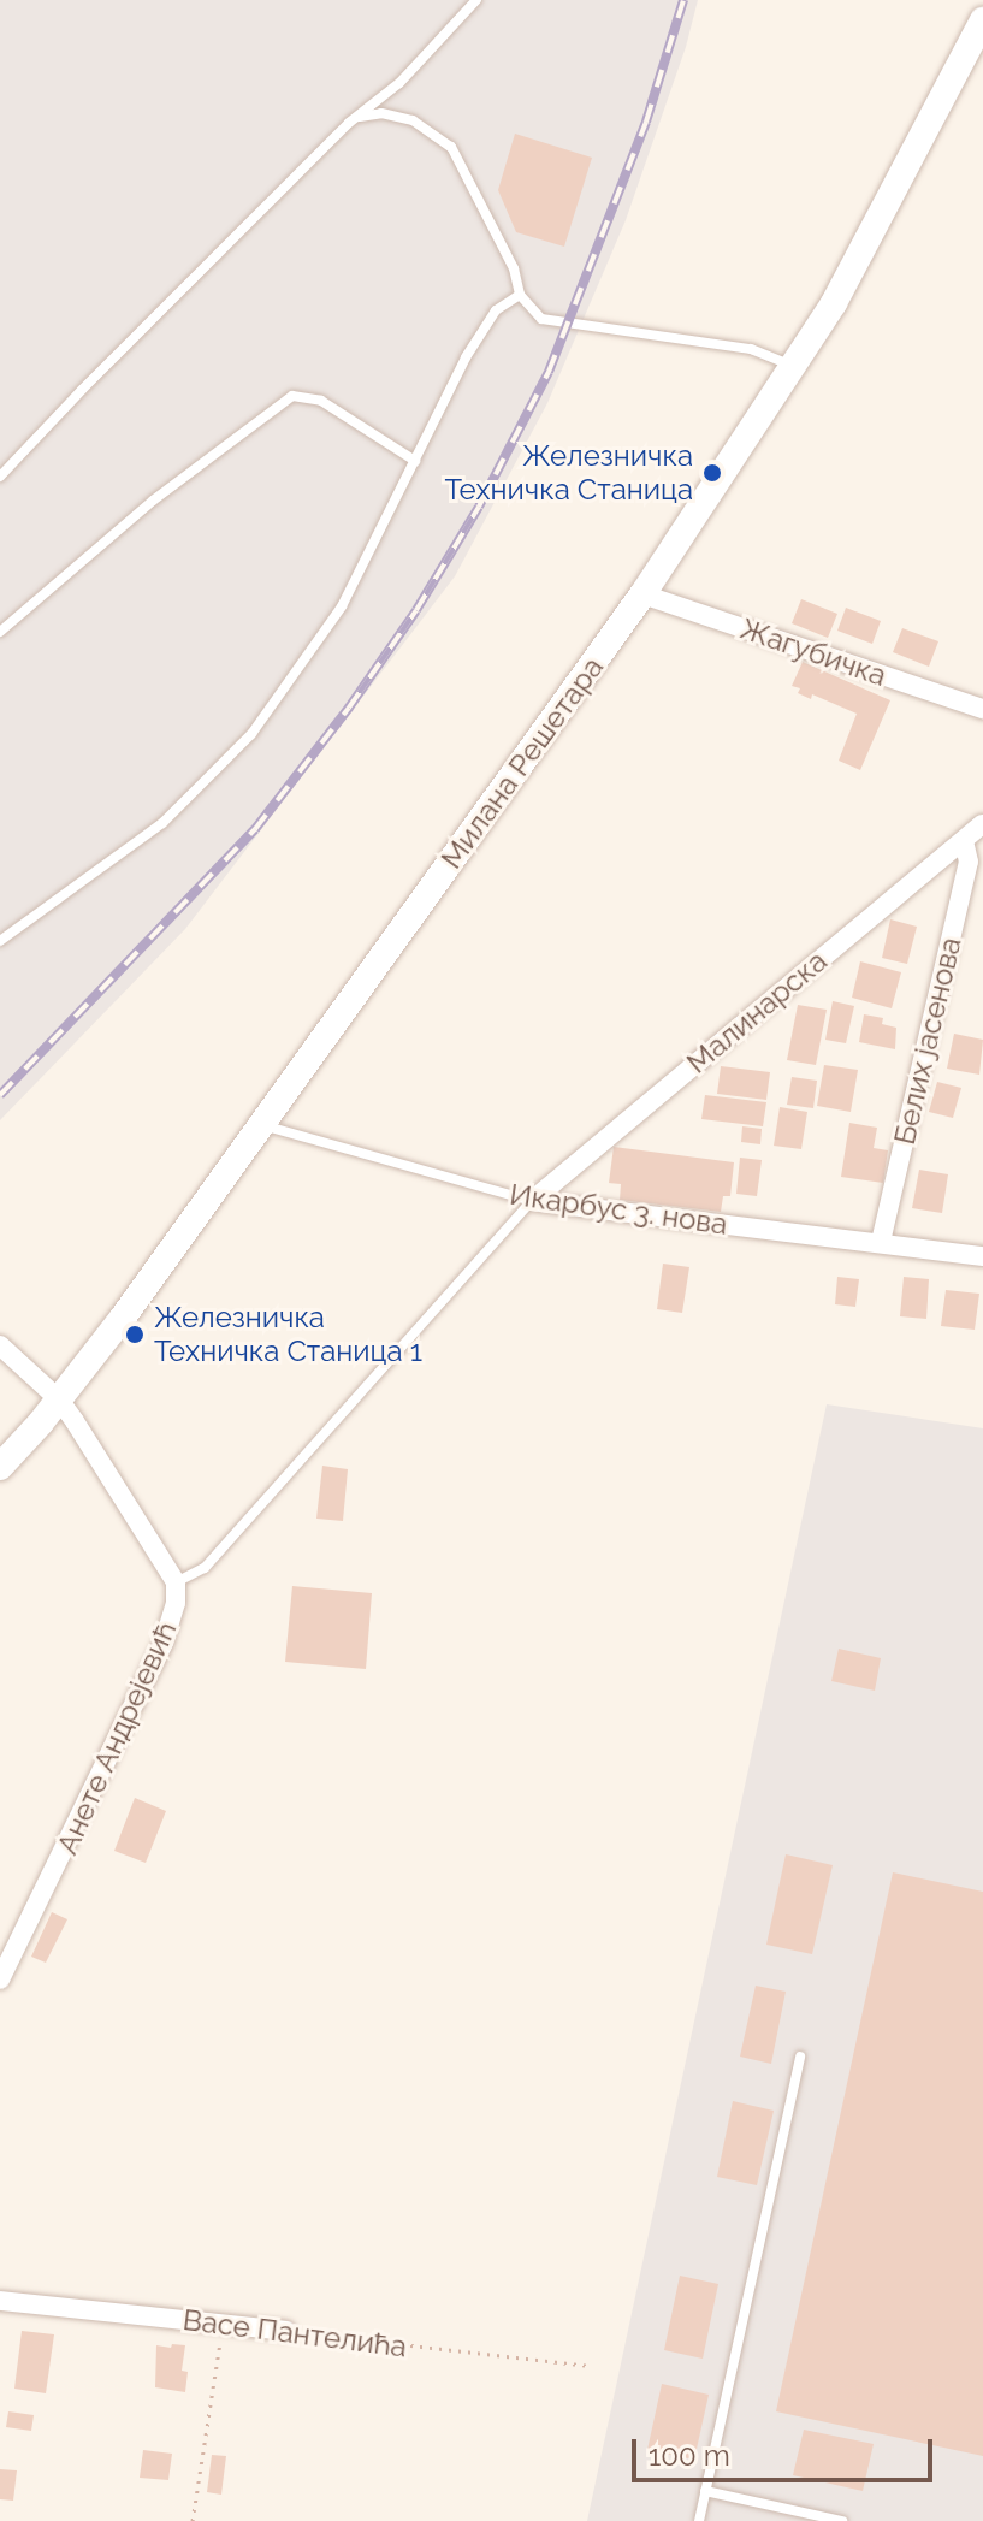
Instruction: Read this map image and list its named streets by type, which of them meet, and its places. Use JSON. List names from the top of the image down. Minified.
{"streets":{"street":["Жагубичка","Милана Решетара","Малинарска","Белих јасенова","Икарбус 3. нова","Анете Андрејевић","Васе Пантелића"]},"crossings":[["Жагубичка","Милана Решетара"],["Милана Решетара","Икарбус 3. нова"],["Милана Решетара","Анете Андрејевић"],["Малинарска","Белих јасенова"],["Малинарска","Икарбус 3. нова"],["Белих јасенова","Икарбус 3. нова"]],"places":["Железничка Техничка Станица","Железничка Техничка Станица 1"],"scale_bar":"100 m"}
